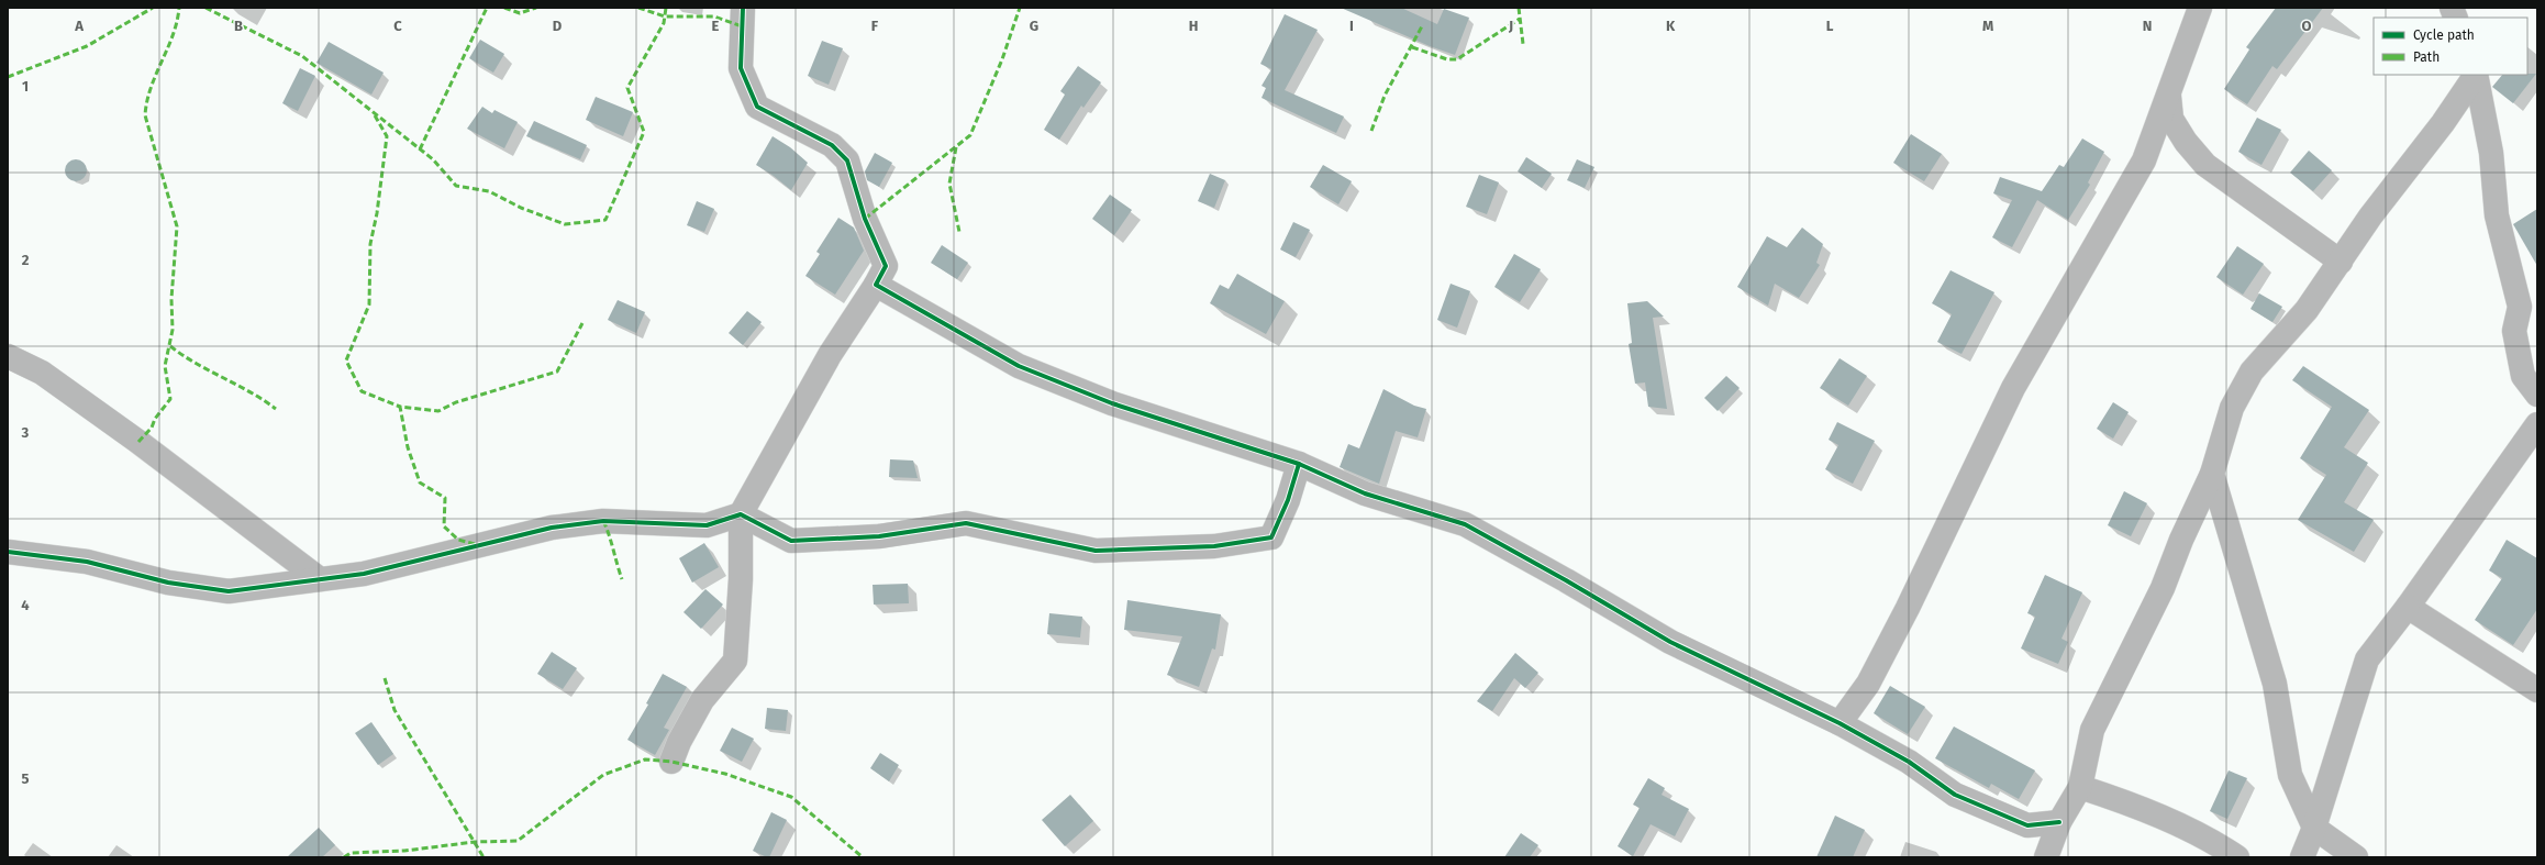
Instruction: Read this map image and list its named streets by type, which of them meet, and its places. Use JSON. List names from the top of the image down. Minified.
{"legend":["Cycle path","Path"],"grid":{"columns":["A","B","C","D","E","F","G","H","I","J","K","L","M","N","O"],"rows":["1","2","3","4","5"]}}
